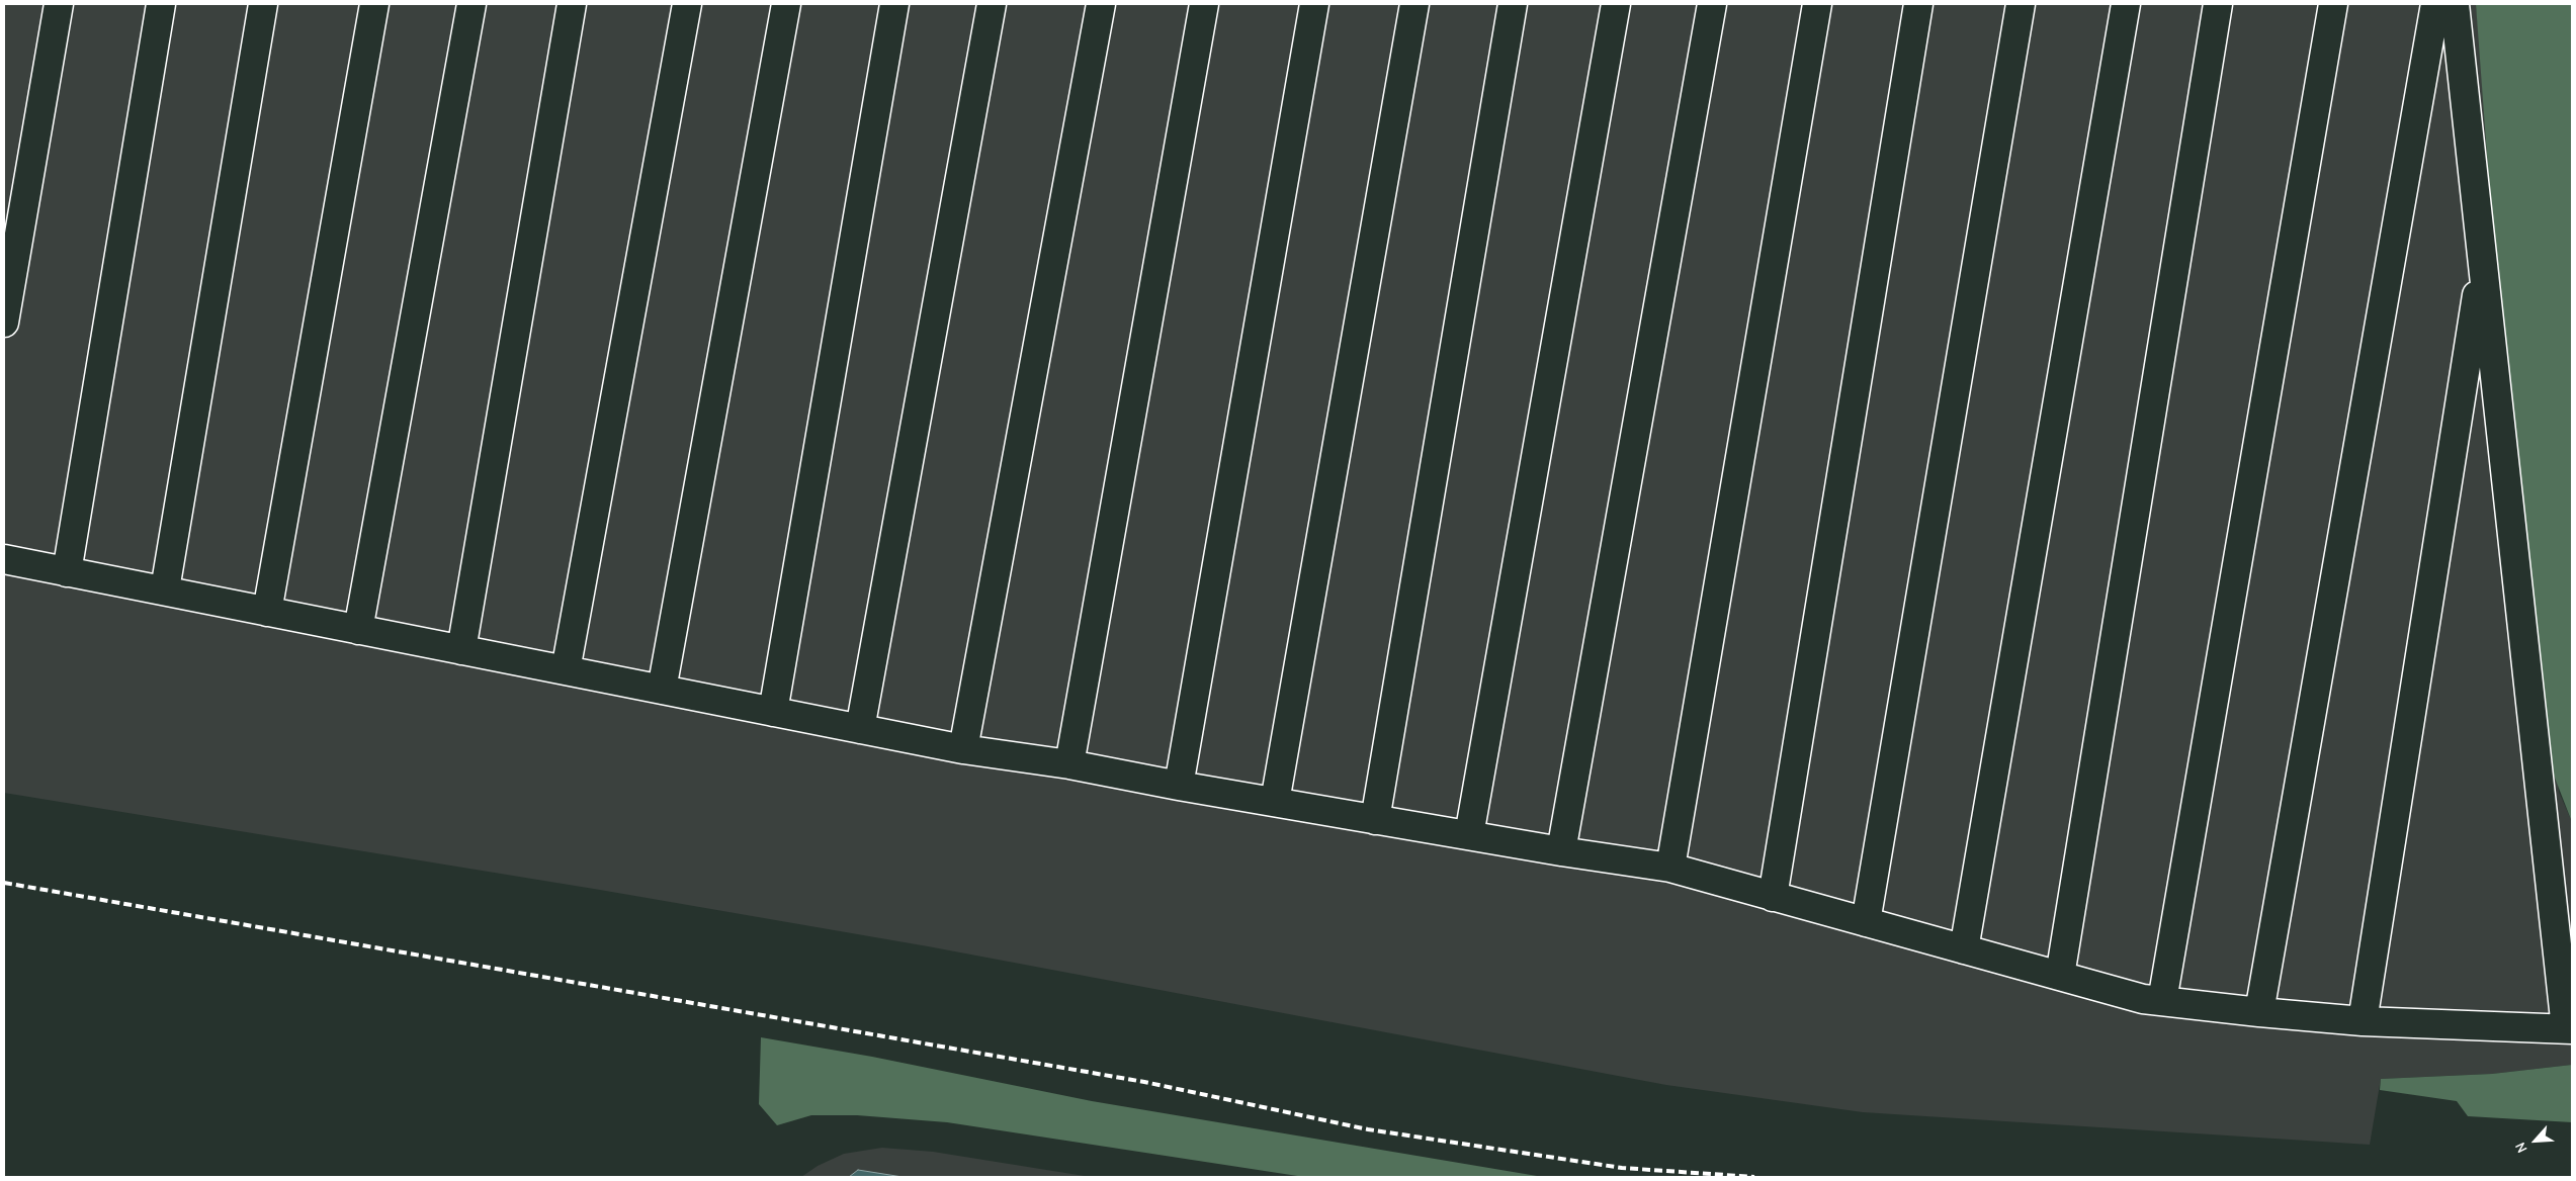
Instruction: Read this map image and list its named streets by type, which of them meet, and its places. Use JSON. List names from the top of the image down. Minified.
{"north":"bottom left"}
